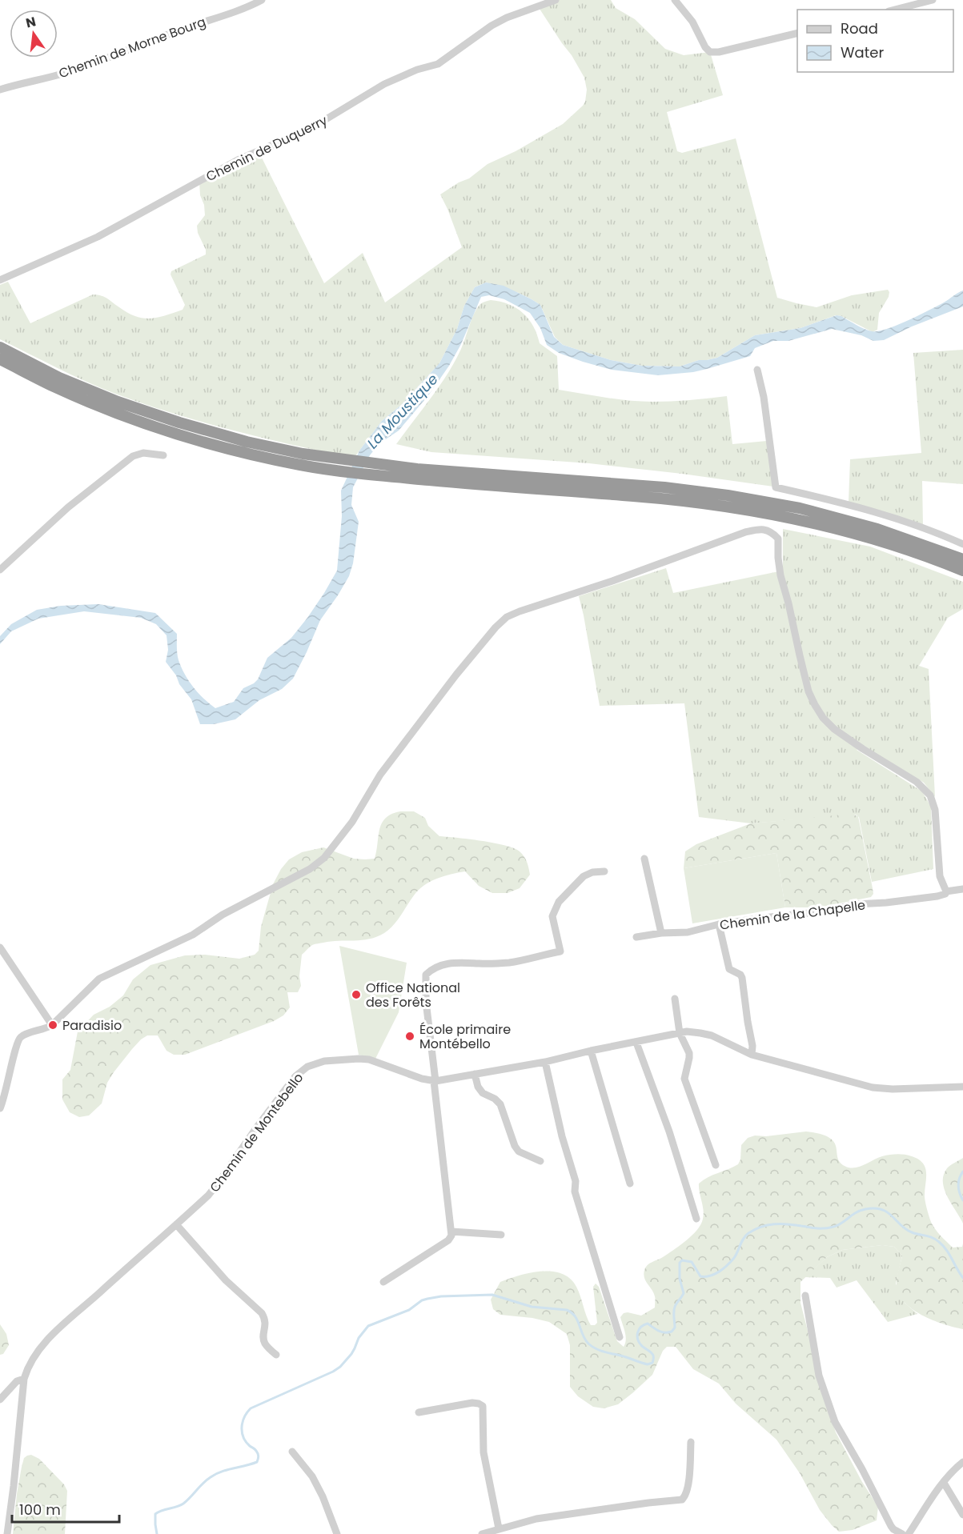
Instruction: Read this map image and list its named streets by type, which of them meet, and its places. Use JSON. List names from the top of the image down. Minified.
{"streets":{"street":["Chemin de Morne Bourg","Chemin de Duquerry","Chemin de la Chapelle","Chemin de Montebello"]},"water":["La Moustique"],"places":["Office National des Forêts","Paradisio","École primaire Montébello"],"legend":["Road","Water"],"scale_bar":"100 m","north":"top"}
